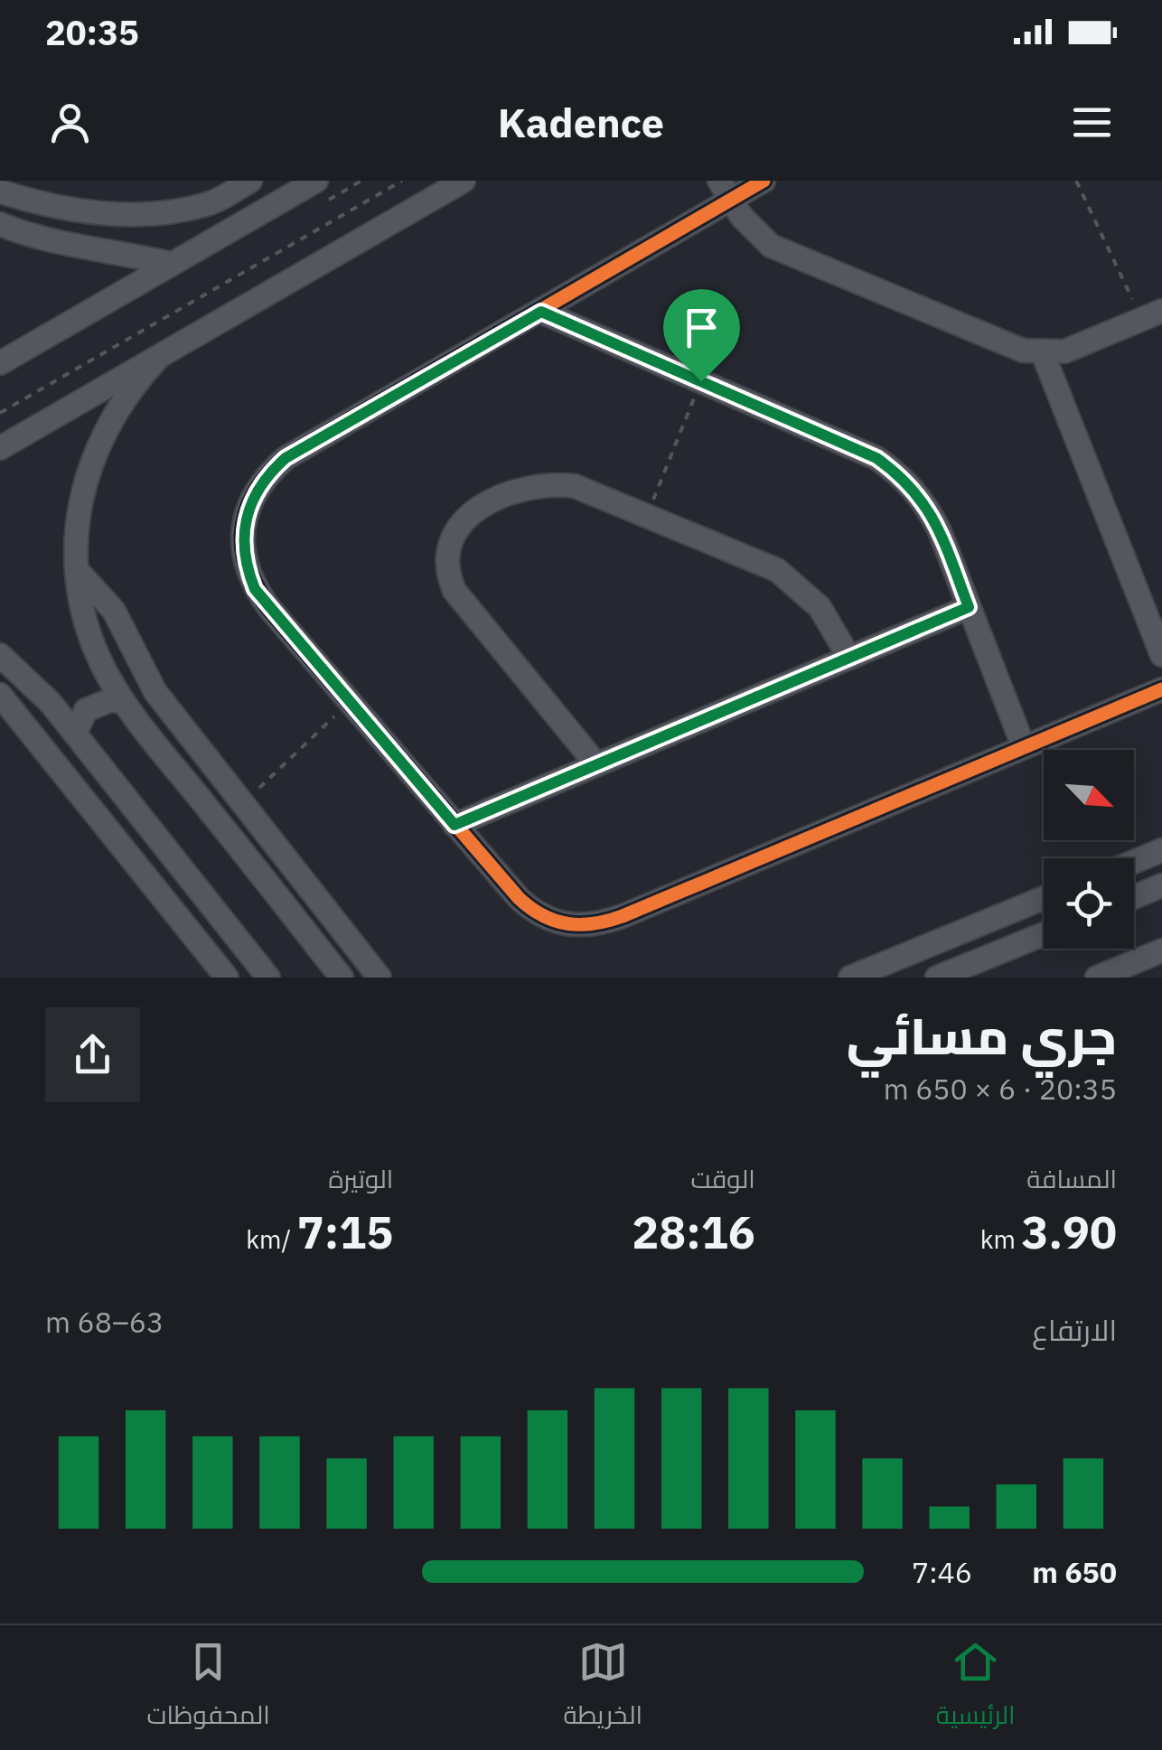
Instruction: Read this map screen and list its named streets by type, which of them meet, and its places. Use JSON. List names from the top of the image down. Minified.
{"north":"bottom right","page":{"status":"20:35","header":"Kadence","heading":["جري مسائي","20:35 · 6 × 650 m"],"stats":[["المسافة","3.90 km"],["الوقت","28:16"],["الوتيرة","7:15 /km"]],"chart":["الارتفاع","63–68 m"],"list":[{"name":"650 m","note":"7:46"}],"tabs":["الرئيسية","الخريطة","المحفوظات"]}}
